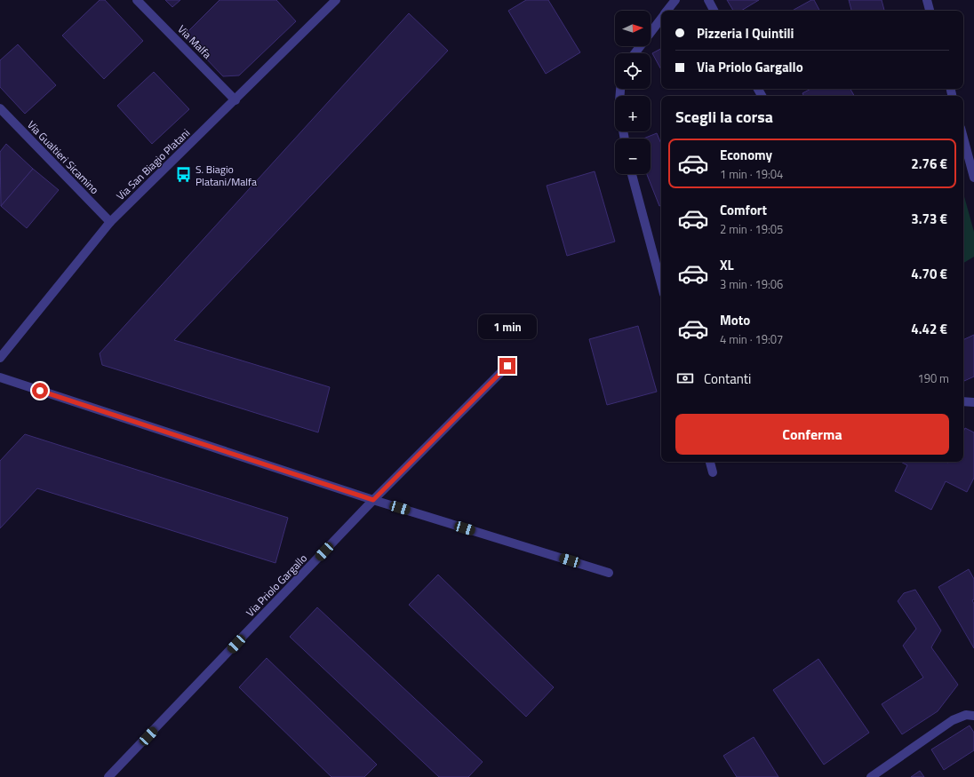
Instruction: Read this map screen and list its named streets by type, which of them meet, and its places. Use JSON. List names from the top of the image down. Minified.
{"streets":{"street":["Via Malfa","Via Gualtieri Sicamino","Via San Biagio Platani","Via Priolo Gargallo"]},"crossings":[["Via Malfa","Via San Biagio Platani"],["Via Gualtieri Sicamino","Via San Biagio Platani"]],"places":{"bus stop":["S. Biagio Platani/Malfa"]},"north":"right","page":{"map_buttons":["+","−"],"banner":["Pizzeria I Quintili","Via Priolo Gargallo"],"heading":"Scegli la corsa","list":[{"name":"Economy","note":"1 min · 19:04","value":"2.76 €"},{"name":"Comfort","note":"2 min · 19:05","value":"3.73 €"},{"name":"XL","note":"3 min · 19:06","value":"4.70 €"},{"name":"Moto","note":"4 min · 19:07","value":"4.42 €"}],"bubble":"1 min","pay":["Contanti","190 m"],"buttons":"Conferma"}}
